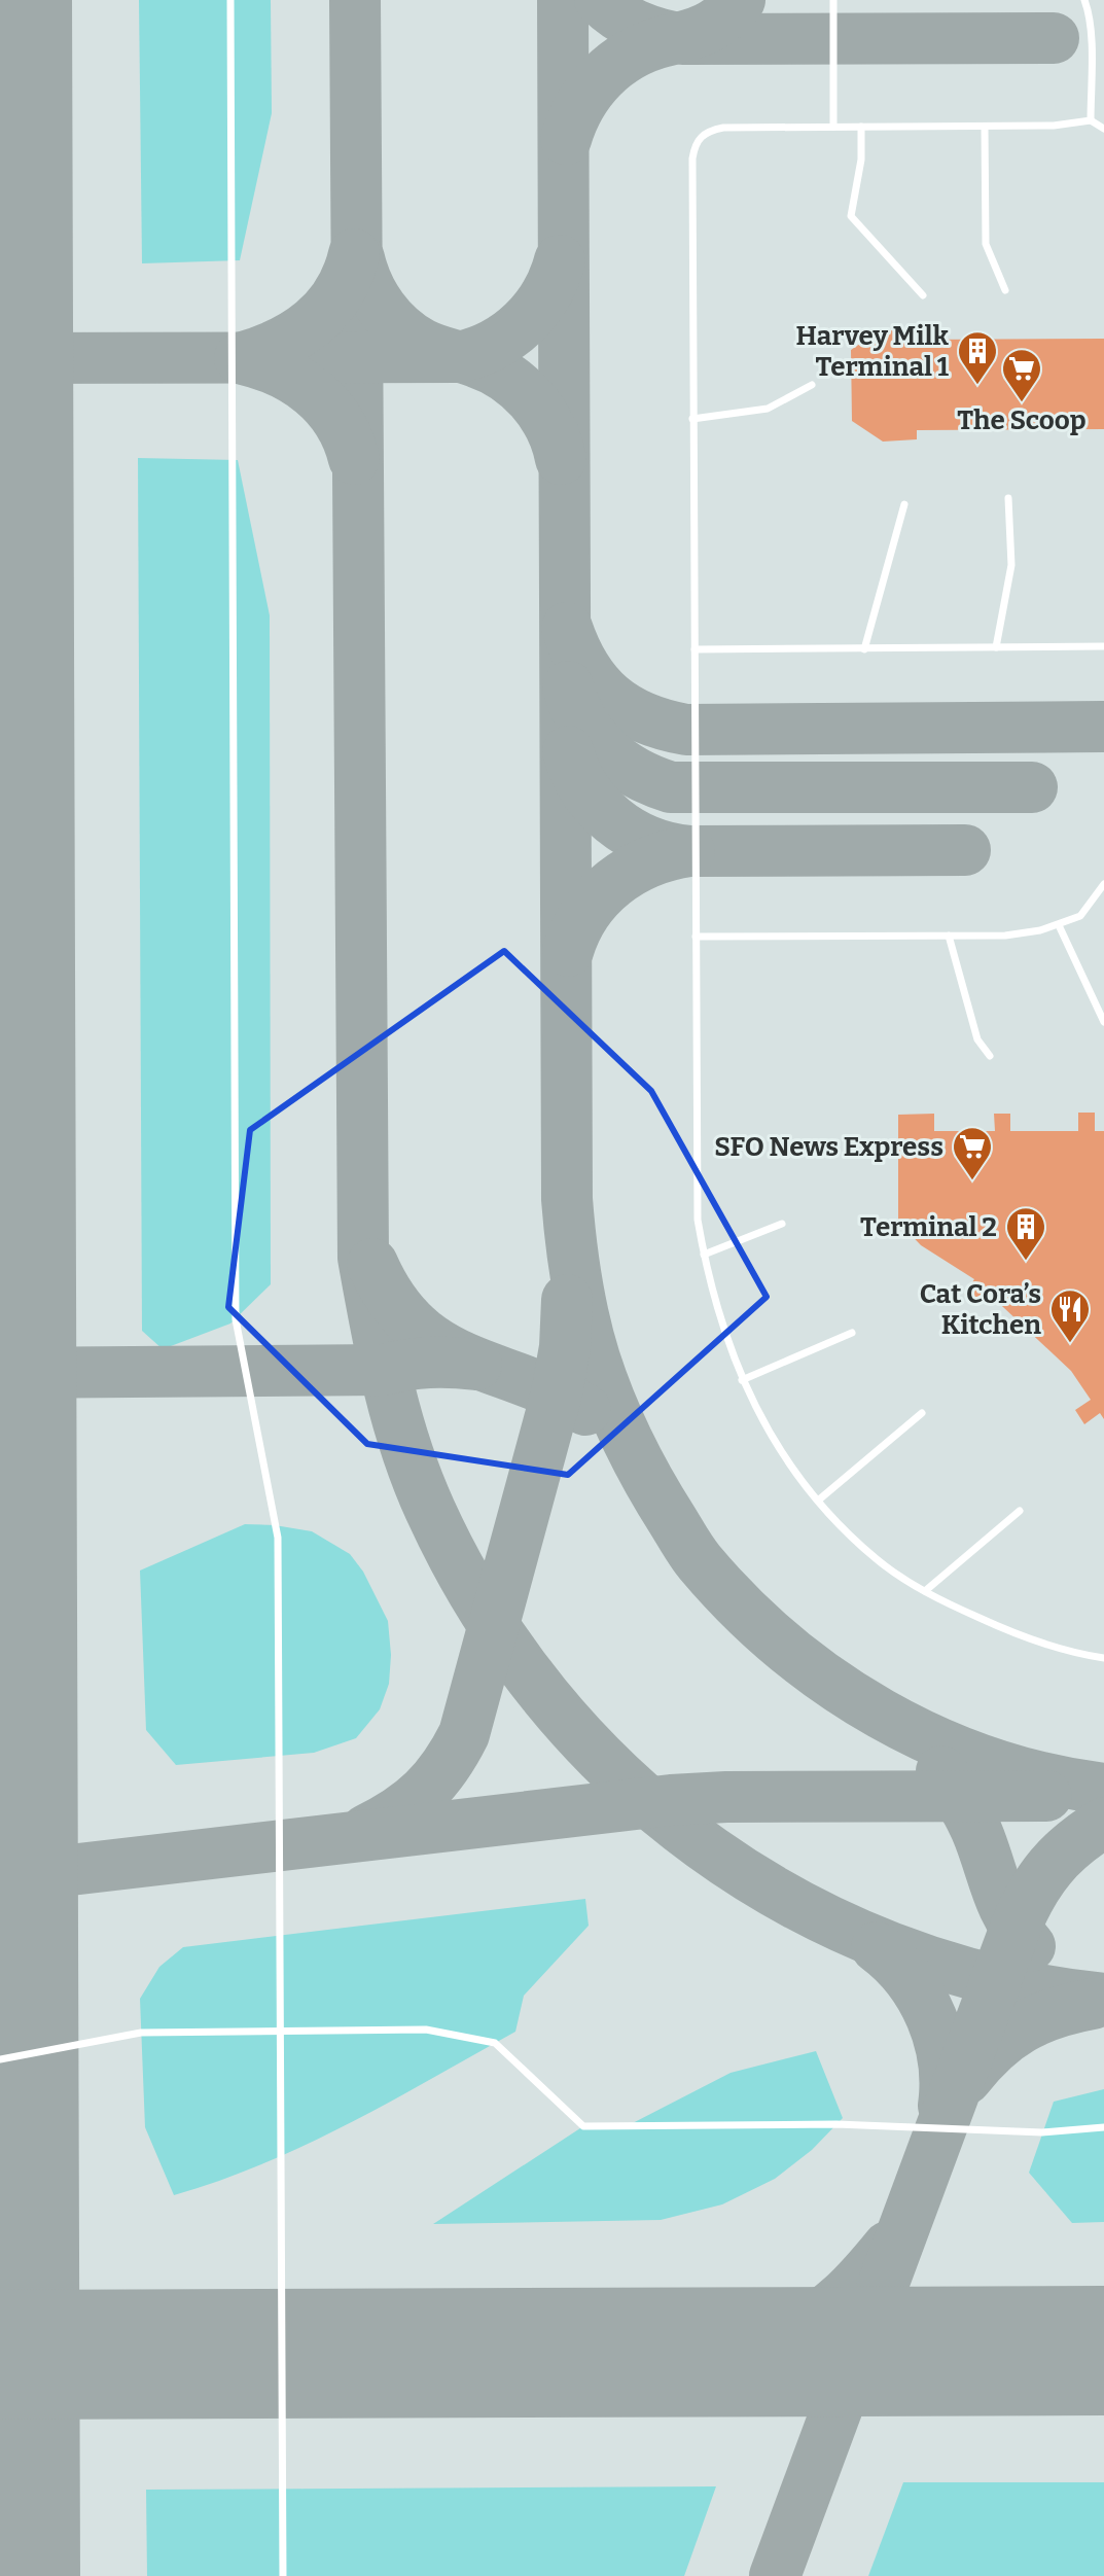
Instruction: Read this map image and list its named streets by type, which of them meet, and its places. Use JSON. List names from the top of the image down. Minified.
{"places":{"building":["Harvey Milk Terminal 1","Terminal 2"],"supermarket":["The Scoop","SFO News Express"],"restaurant":["Cat Cora’s Kitchen"]}}
